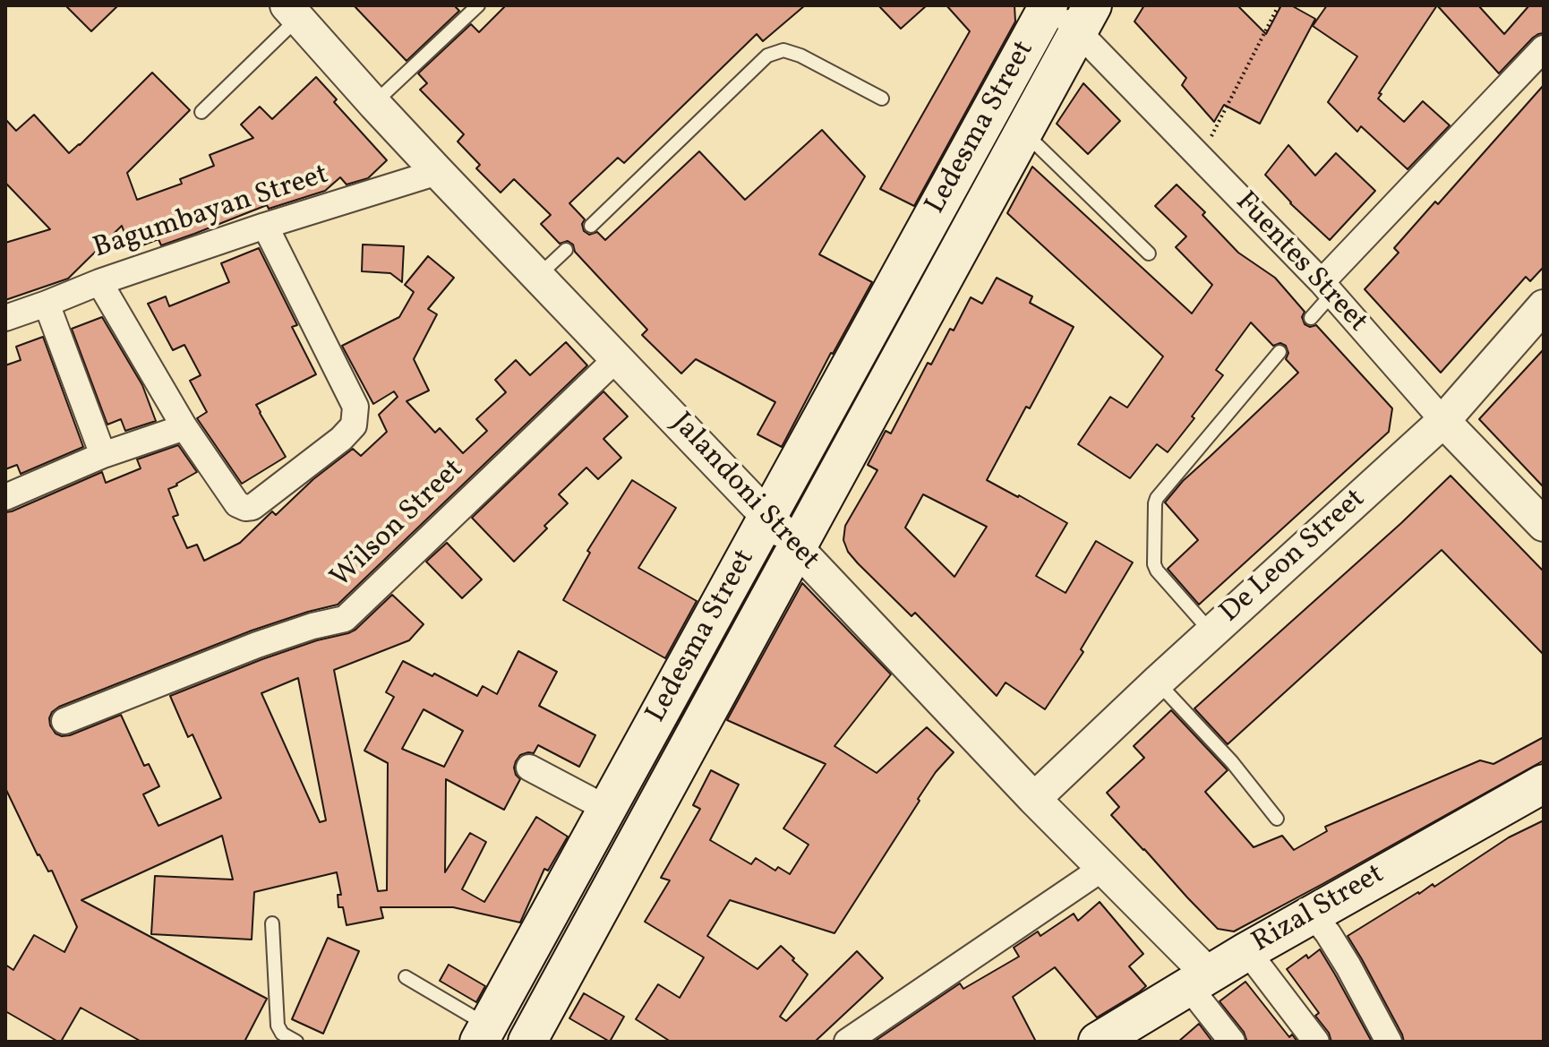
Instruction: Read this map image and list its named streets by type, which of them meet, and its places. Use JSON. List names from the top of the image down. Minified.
{"streets":{"main road":["Ledesma Street","Rizal Street"],"street":["Bagumbayan Street","Fuentes Street","Jalandoni Street","Wilson Street","De Leon Street"]},"crossings":[["Ledesma Street","Fuentes Street"],["Ledesma Street","Jalandoni Street"],["Bagumbayan Street","Jalandoni Street"],["Fuentes Street","De Leon Street"],["Jalandoni Street","Wilson Street"],["Jalandoni Street","De Leon Street"],["Jalandoni Street","Rizal Street"]]}
